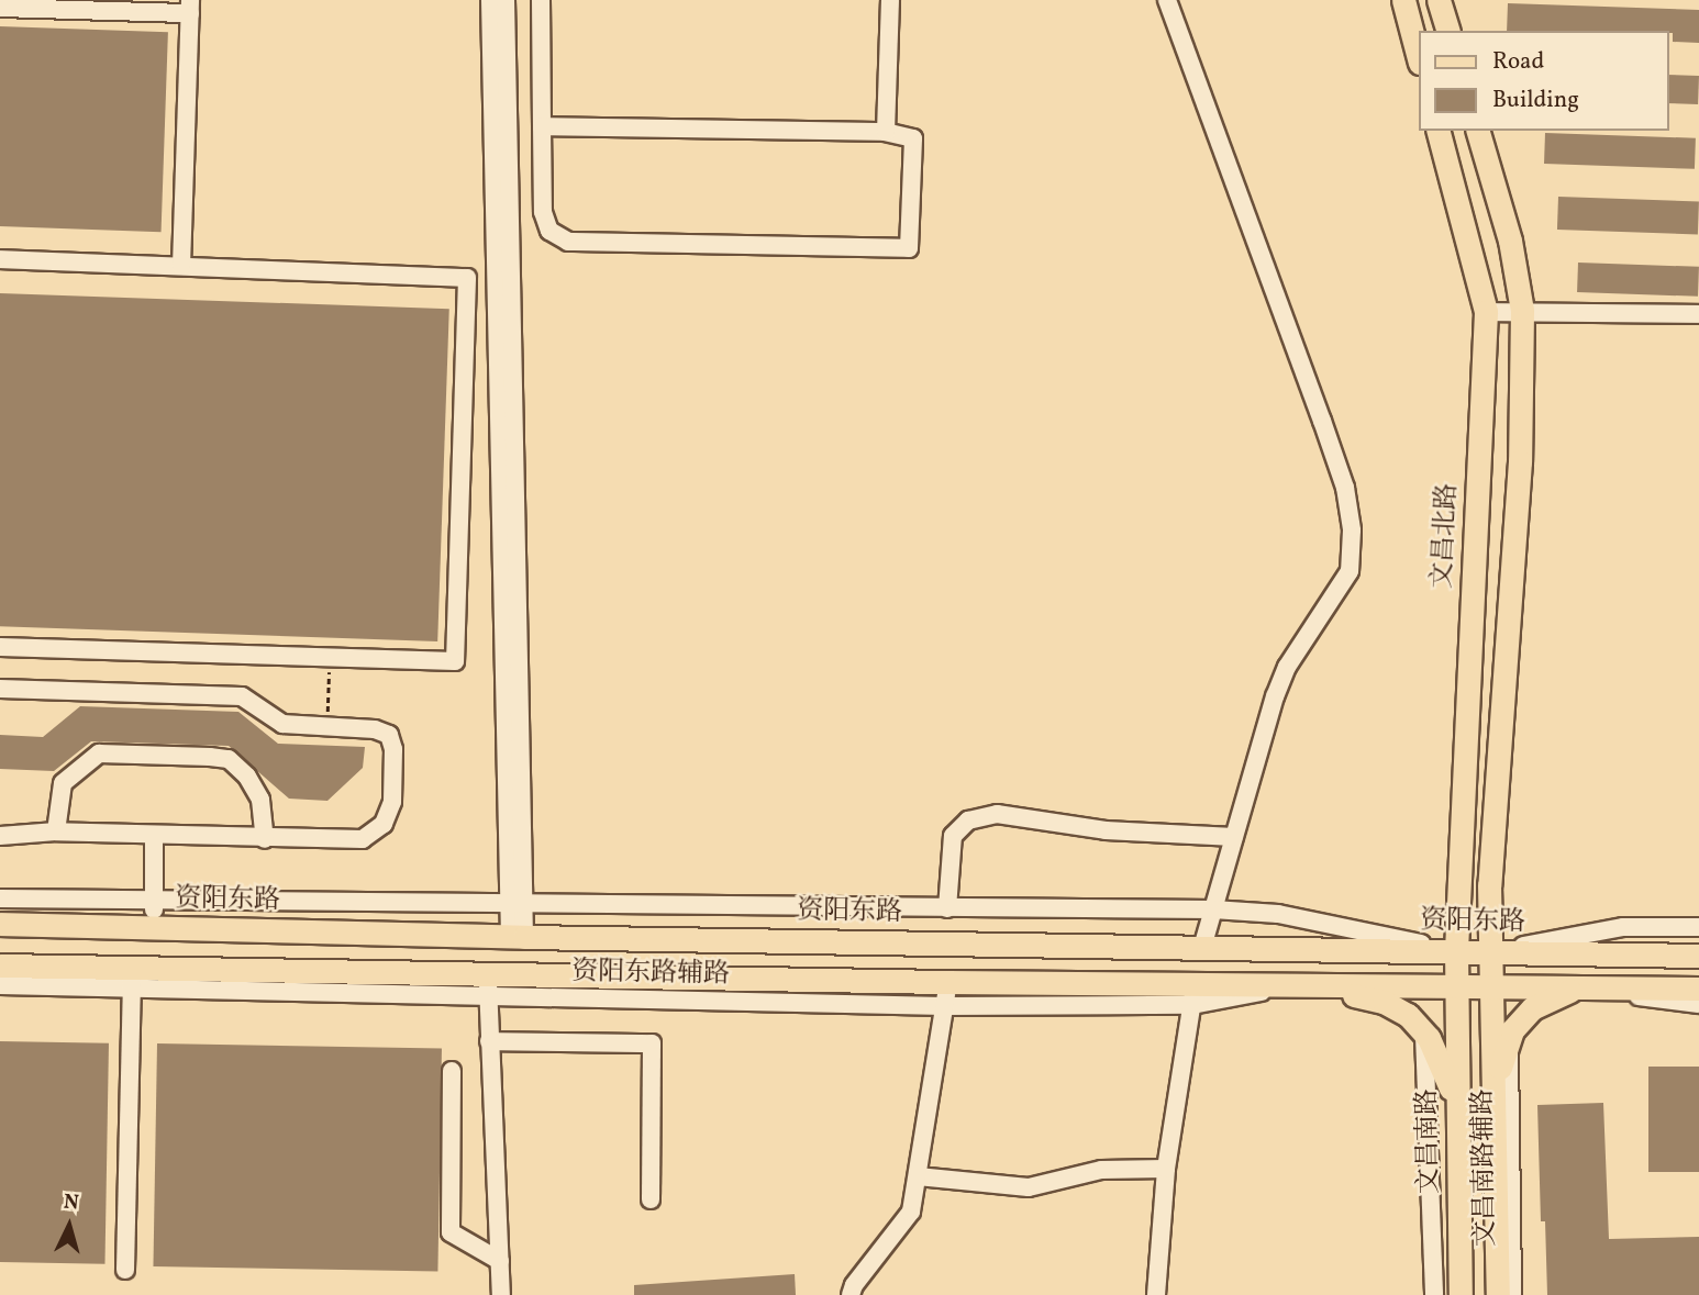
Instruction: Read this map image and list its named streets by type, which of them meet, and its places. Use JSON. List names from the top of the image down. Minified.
{"streets":{"main road":["文昌北路","资阳东路","文昌南路"],"street":["资阳东路辅路","文昌南路辅路"]},"crossings":[["文昌北路","资阳东路"],["文昌北路","文昌南路"]],"legend":["Road","Building"],"north":"top"}
